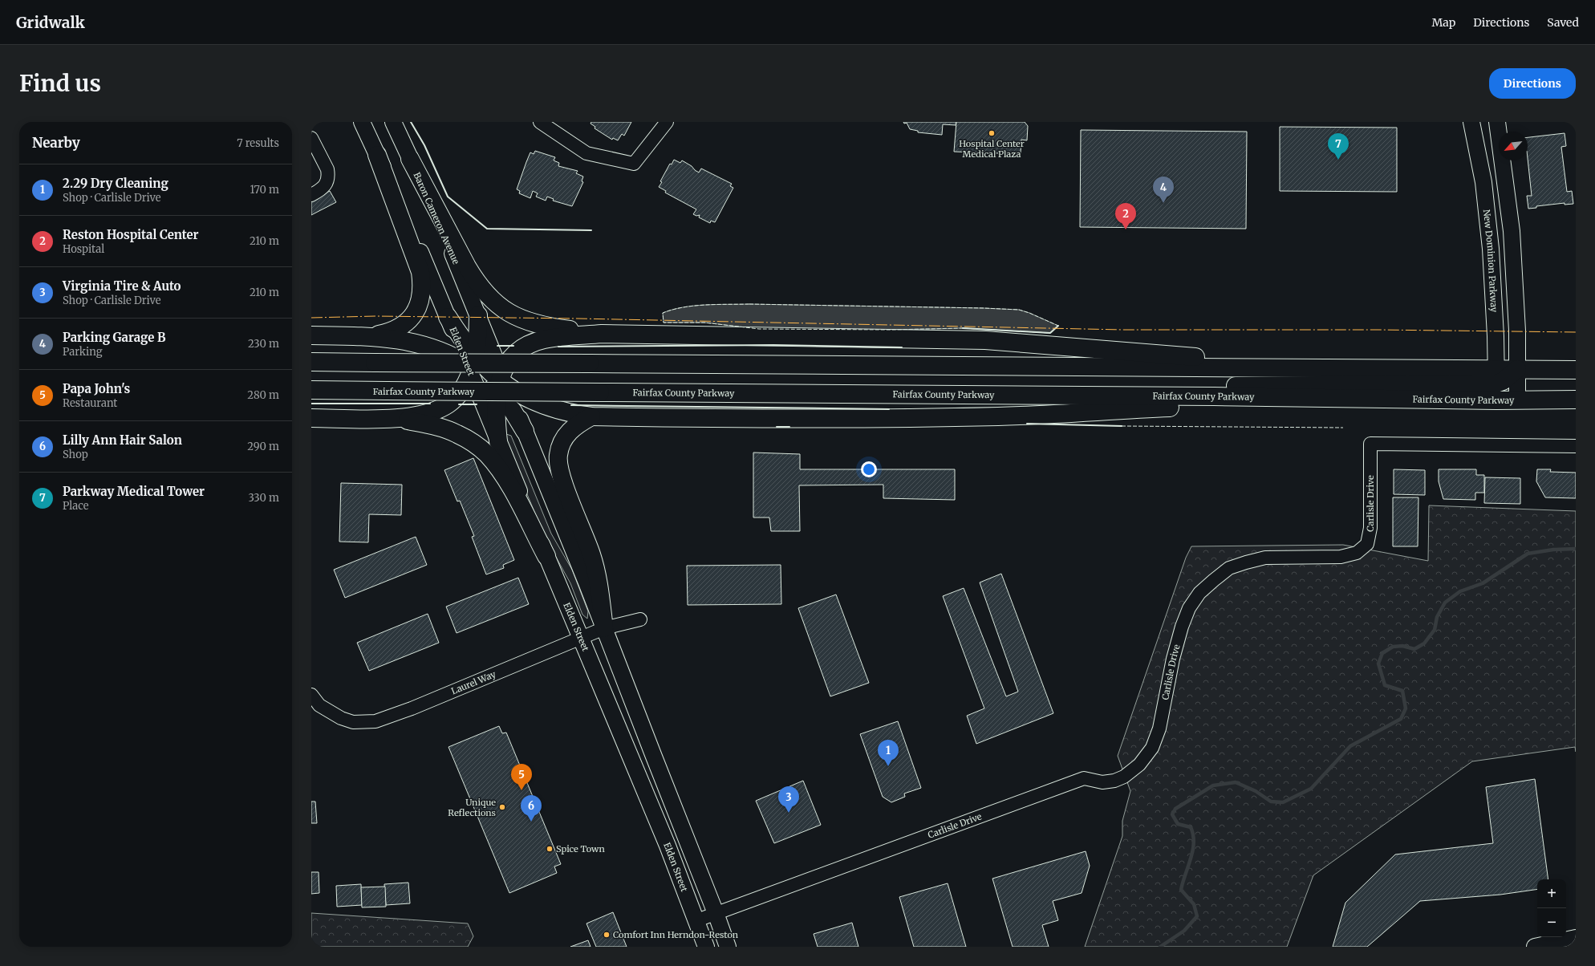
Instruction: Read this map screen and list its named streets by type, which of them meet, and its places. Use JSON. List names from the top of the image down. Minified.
{"streets":{"highway":["Fairfax County Parkway"],"main road":["Baron Cameron Avenue","New Dominion Parkway","Elden Street"],"street":["Carlisle Drive","Laurel Way"]},"crossings":[["New Dominion Parkway","Fairfax County Parkway"],["Elden Street","Carlisle Drive"],["Elden Street","Laurel Way"]],"places":["Hospital Center Medical Plaza","Unique Reflections","Spice Town","Comfort Inn Herndon-Reston"],"north":"bottom left","page":{"header":"Gridwalk","nav":["Map","Directions","Saved"],"buttons":"Directions","title":"Find us","heading":["Nearby","7 results"],"pins":["7","4","2","1","5","3","6"],"list":[{"mark":"1","name":"2.29 Dry Cleaning","note":"Shop · Carlisle Drive","value":"170 m"},{"mark":"2","name":"Reston Hospital Center","note":"Hospital","value":"210 m"},{"mark":"3","name":"Virginia Tire & Auto","note":"Shop · Carlisle Drive","value":"210 m"},{"mark":"4","name":"Parking Garage B","note":"Parking","value":"230 m"},{"mark":"5","name":"Papa John's","note":"Restaurant","value":"280 m"},{"mark":"6","name":"Lilly Ann Hair Salon","note":"Shop","value":"290 m"},{"mark":"7","name":"Parkway Medical Tower","note":"Place","value":"330 m"}],"map_buttons":["+","−"]}}
